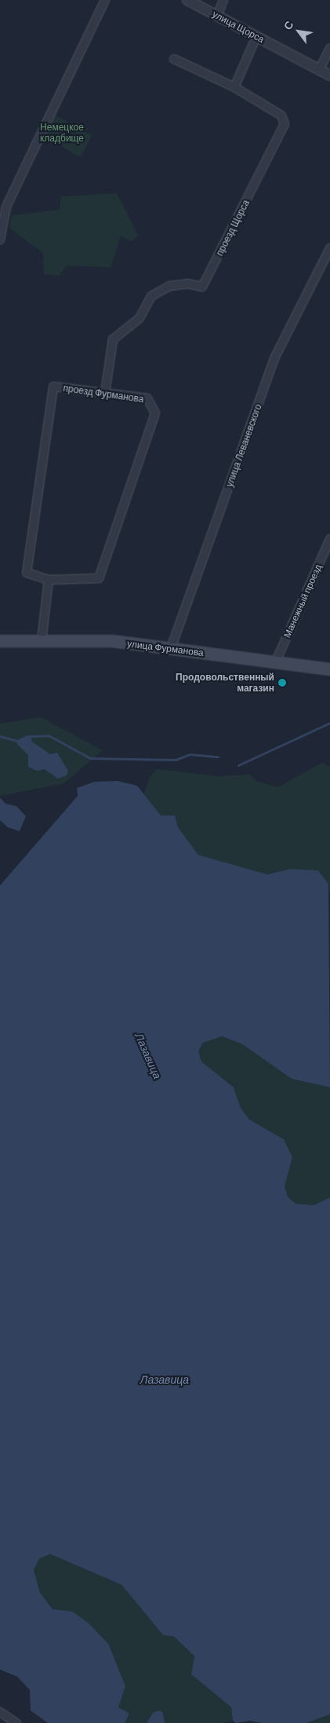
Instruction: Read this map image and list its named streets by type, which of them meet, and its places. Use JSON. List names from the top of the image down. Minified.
{"streets":{"main road":["улица Фурманова"],"street":["улица Щорса","проезд Щорса","проезд Фурманова","улица Леваневского","Манежный проезд"]},"crossings":[["проезд Щорса","проезд Фурманова"],["улица Леваневского","улица Фурманова"],["Манежный проезд","улица Фурманова"]],"water":["Лазавица"],"parks":["Немецкое кладбище"],"places":["Продовольственный магазин"],"north":"top left"}
